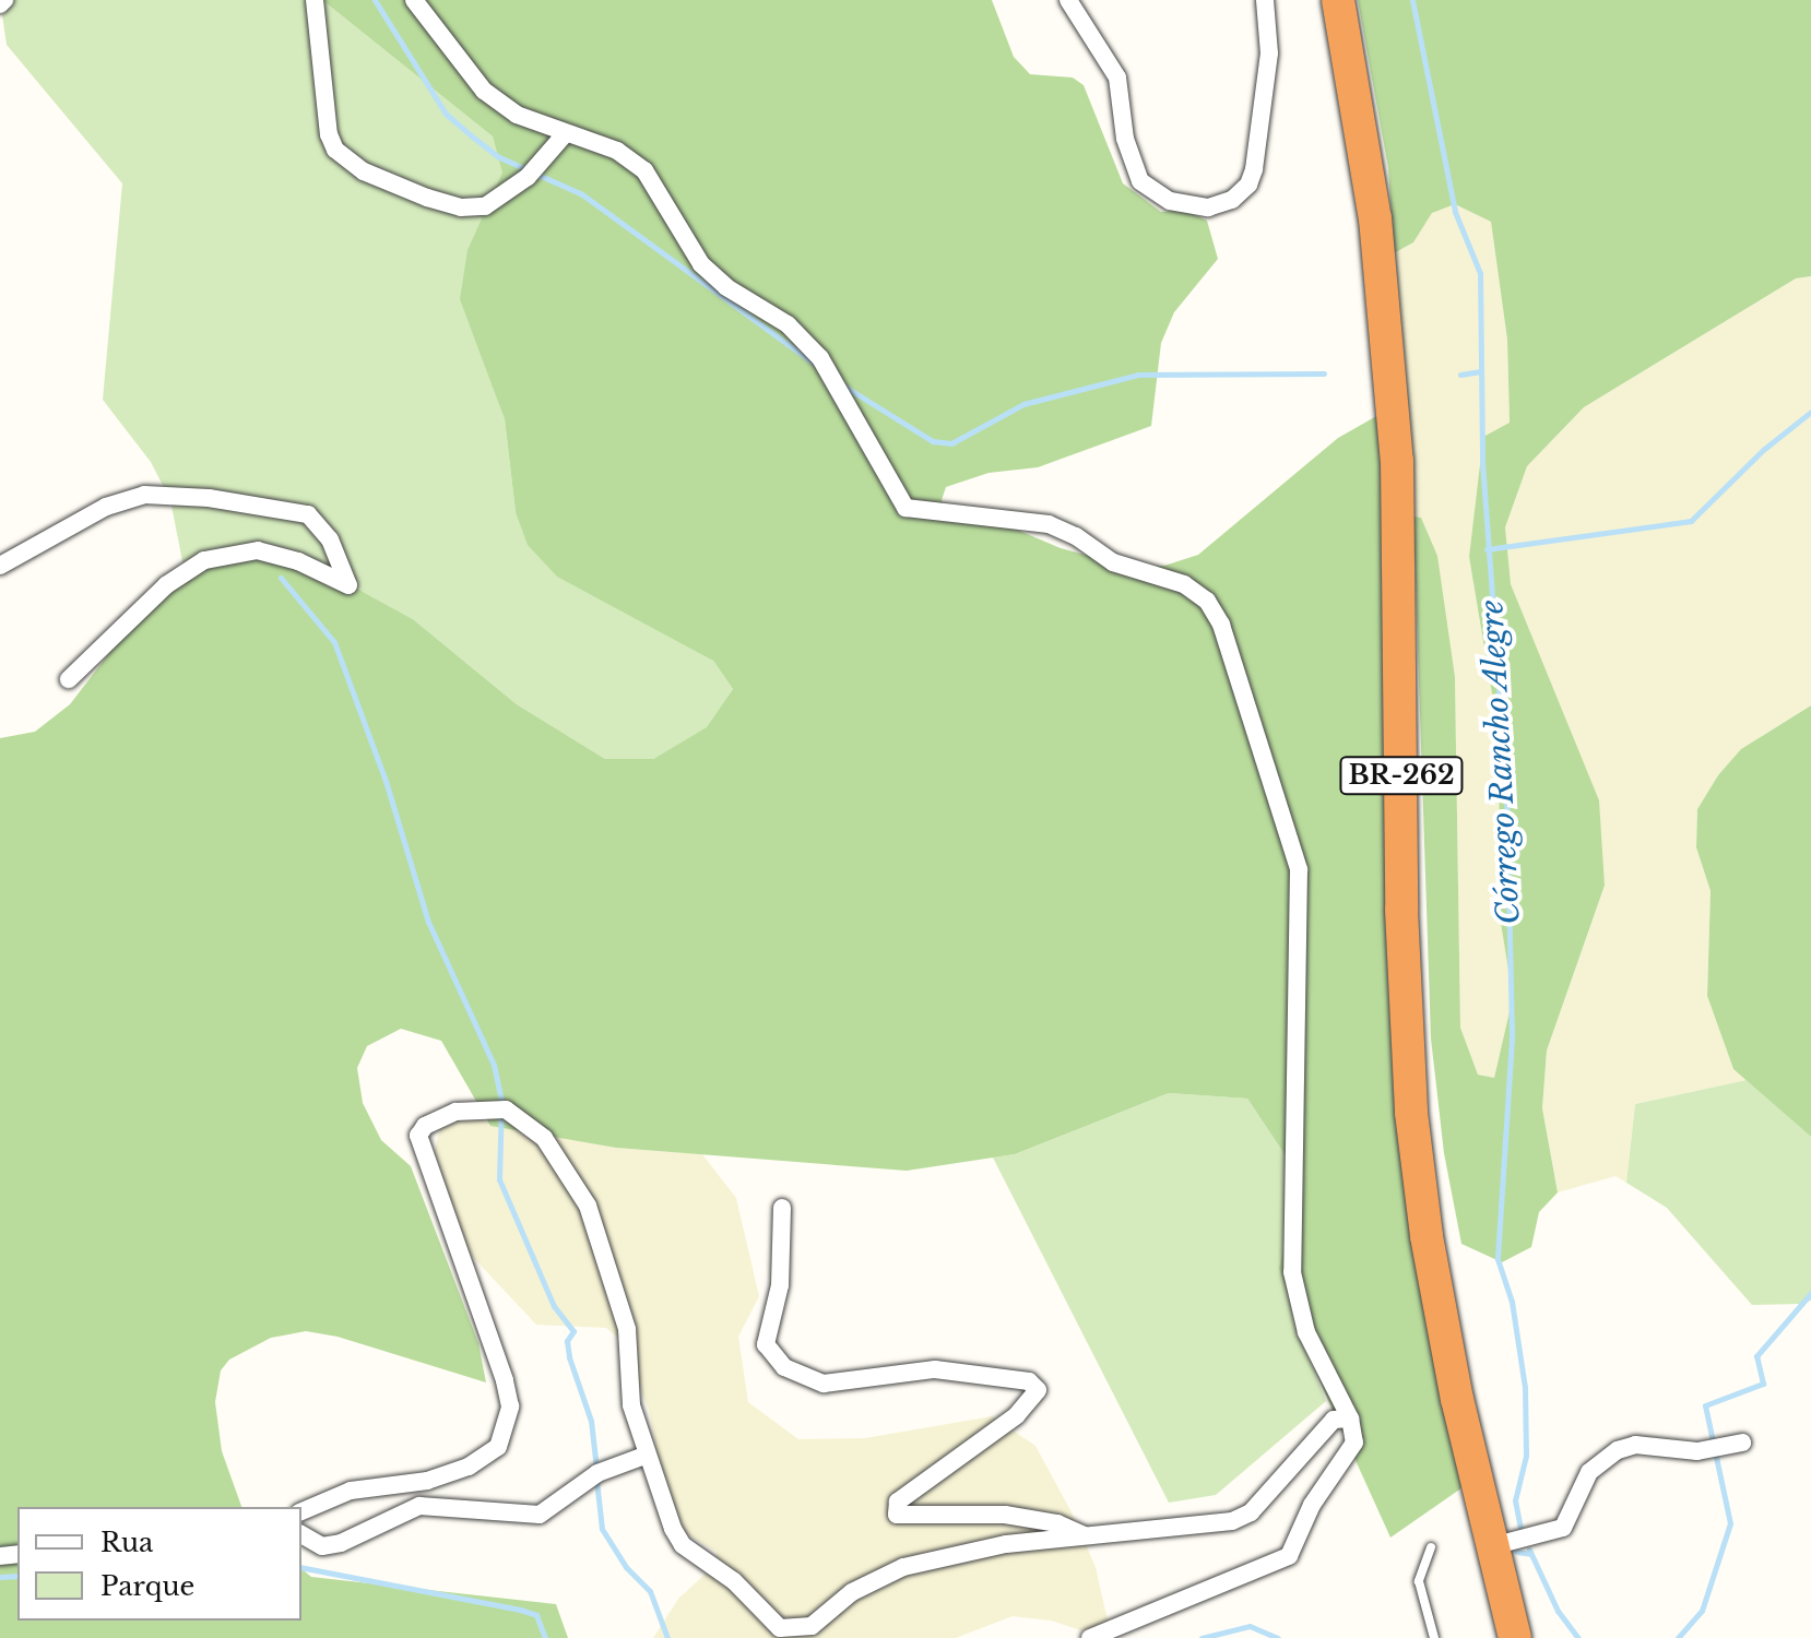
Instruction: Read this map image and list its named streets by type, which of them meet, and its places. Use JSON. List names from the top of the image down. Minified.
{"streets":{"highway":["BR-262"]},"water":["Córrego Rancho Alegre"],"legend":["Rua","Parque"]}
